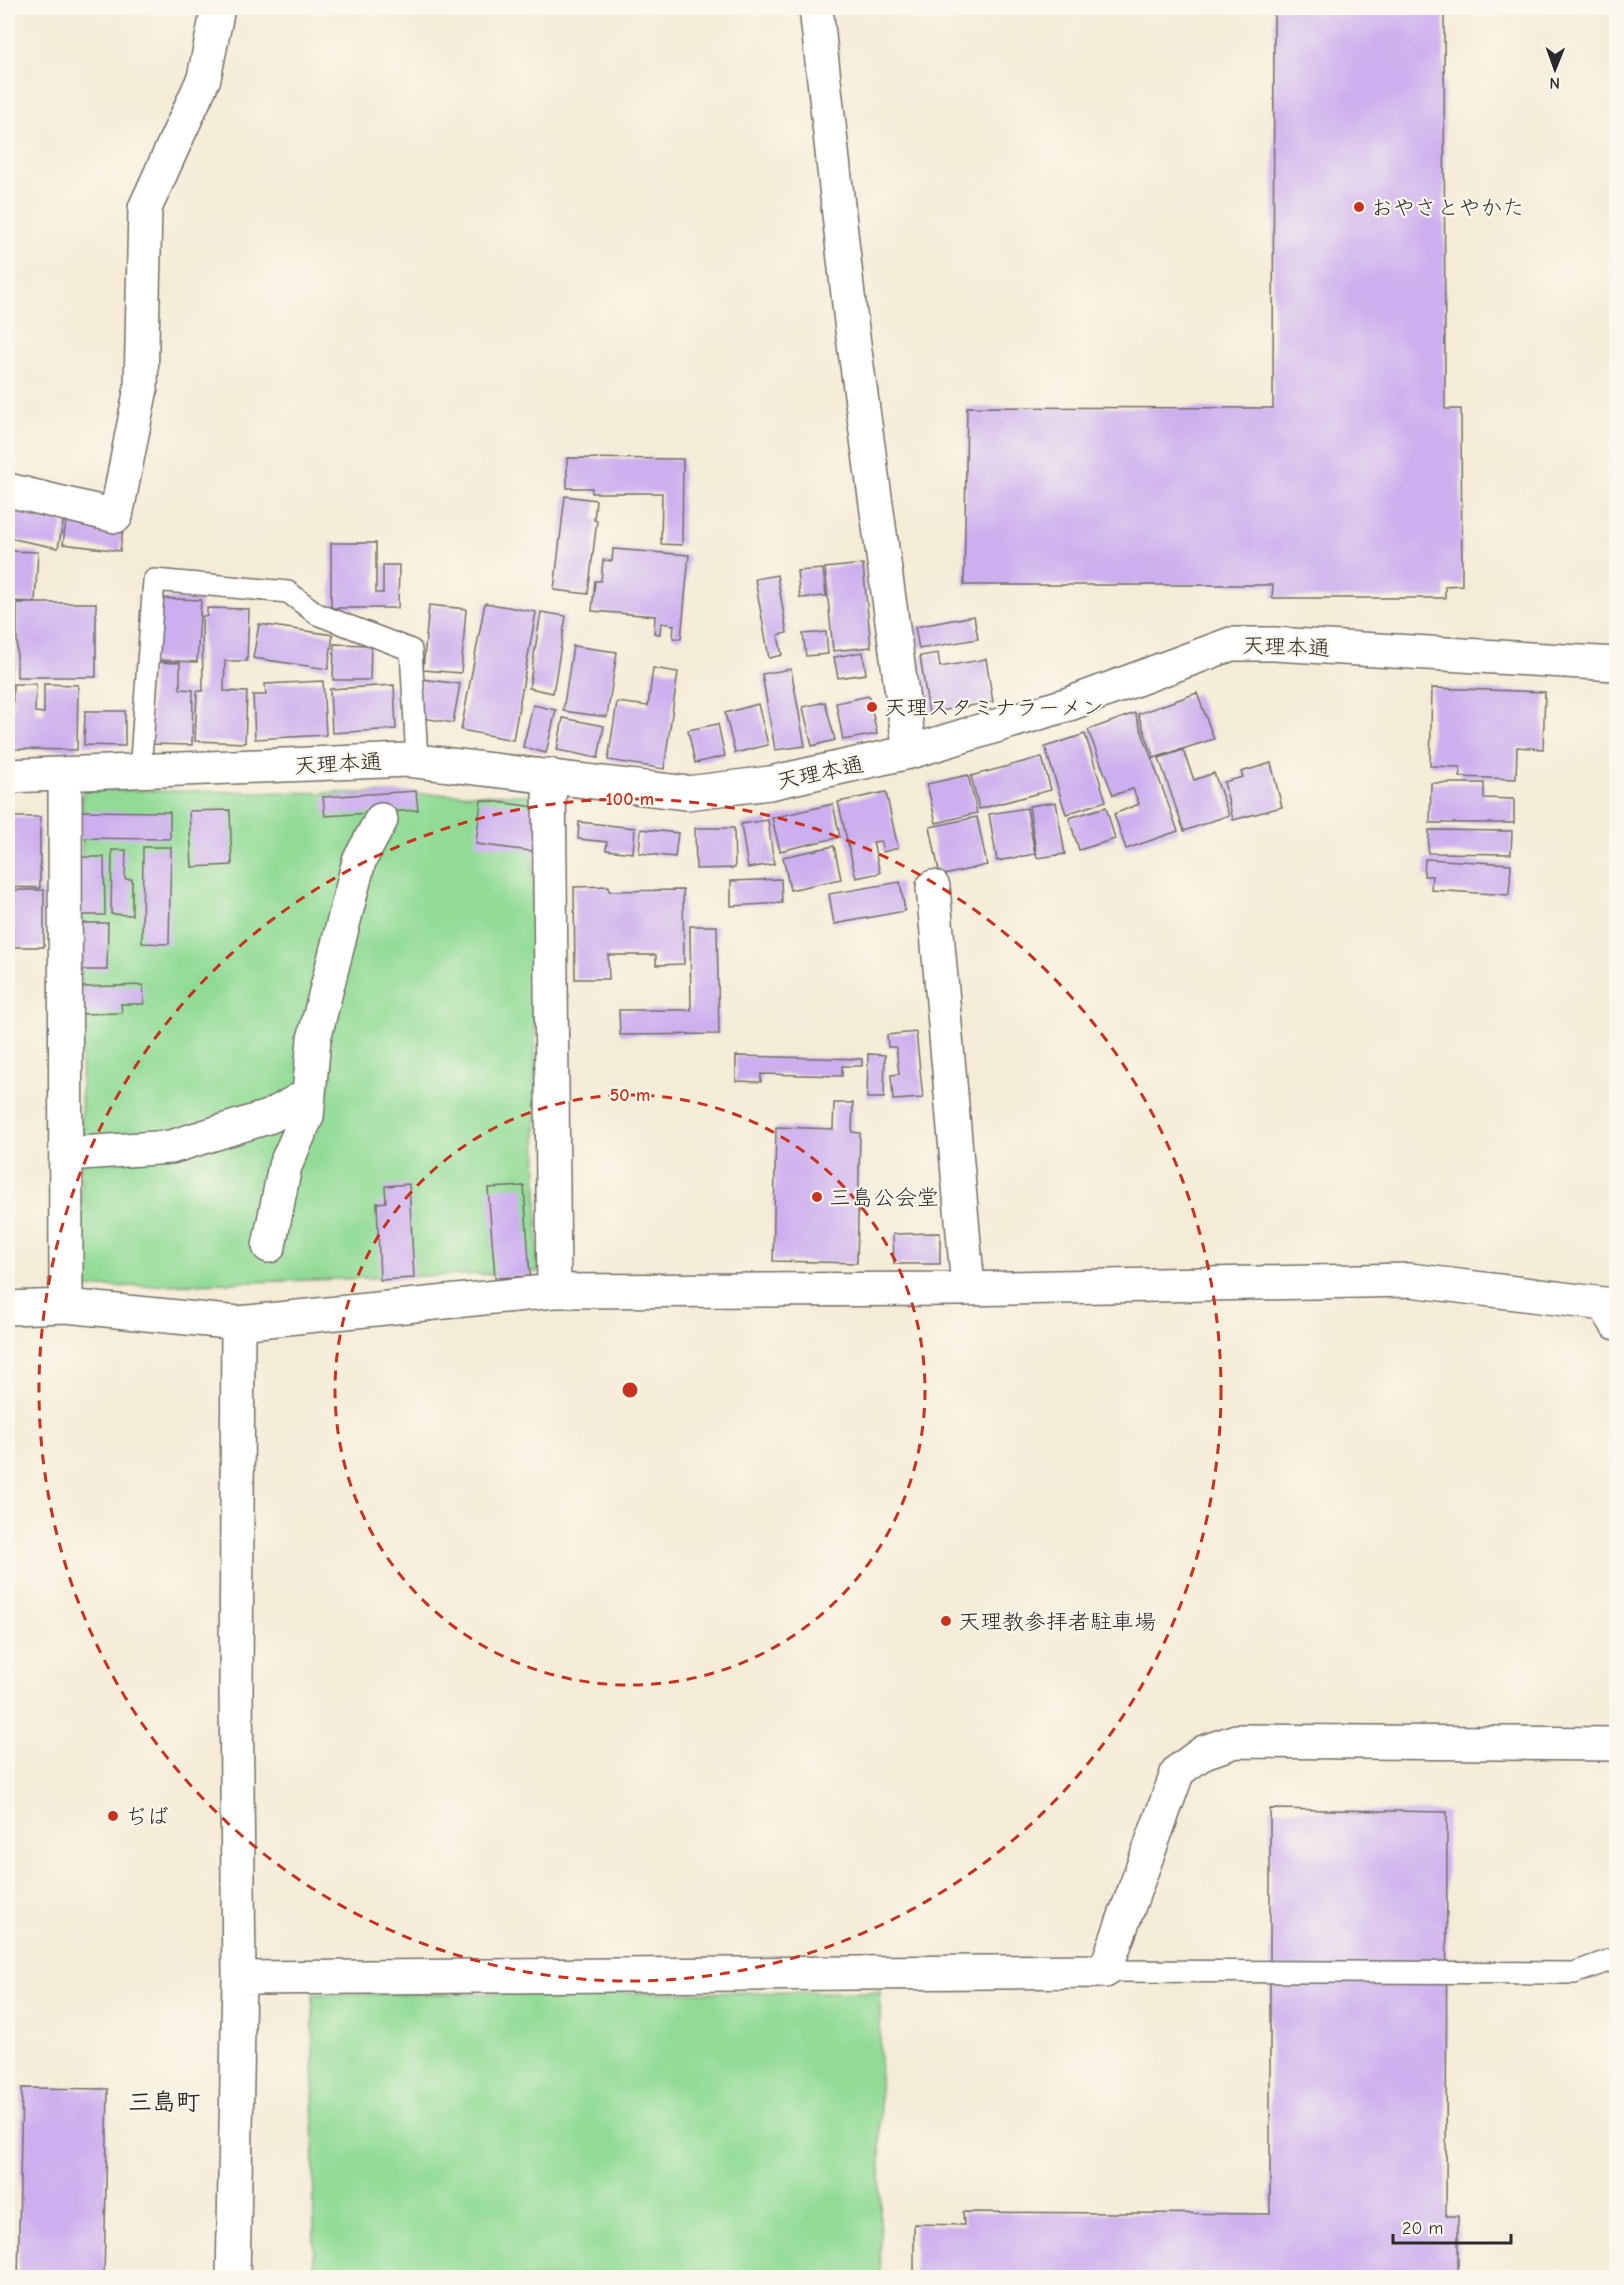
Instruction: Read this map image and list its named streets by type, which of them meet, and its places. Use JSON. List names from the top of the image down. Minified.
{"streets":{"street":["天理本通"]},"districts":["三島町"],"places":["おやさとやかた","天理スタミナラーメン","三島公会堂","天理教参拝者駐車場","ぢば"],"scale_bar":"20 m","north":"bottom","rings":["100 m","50 m"]}
